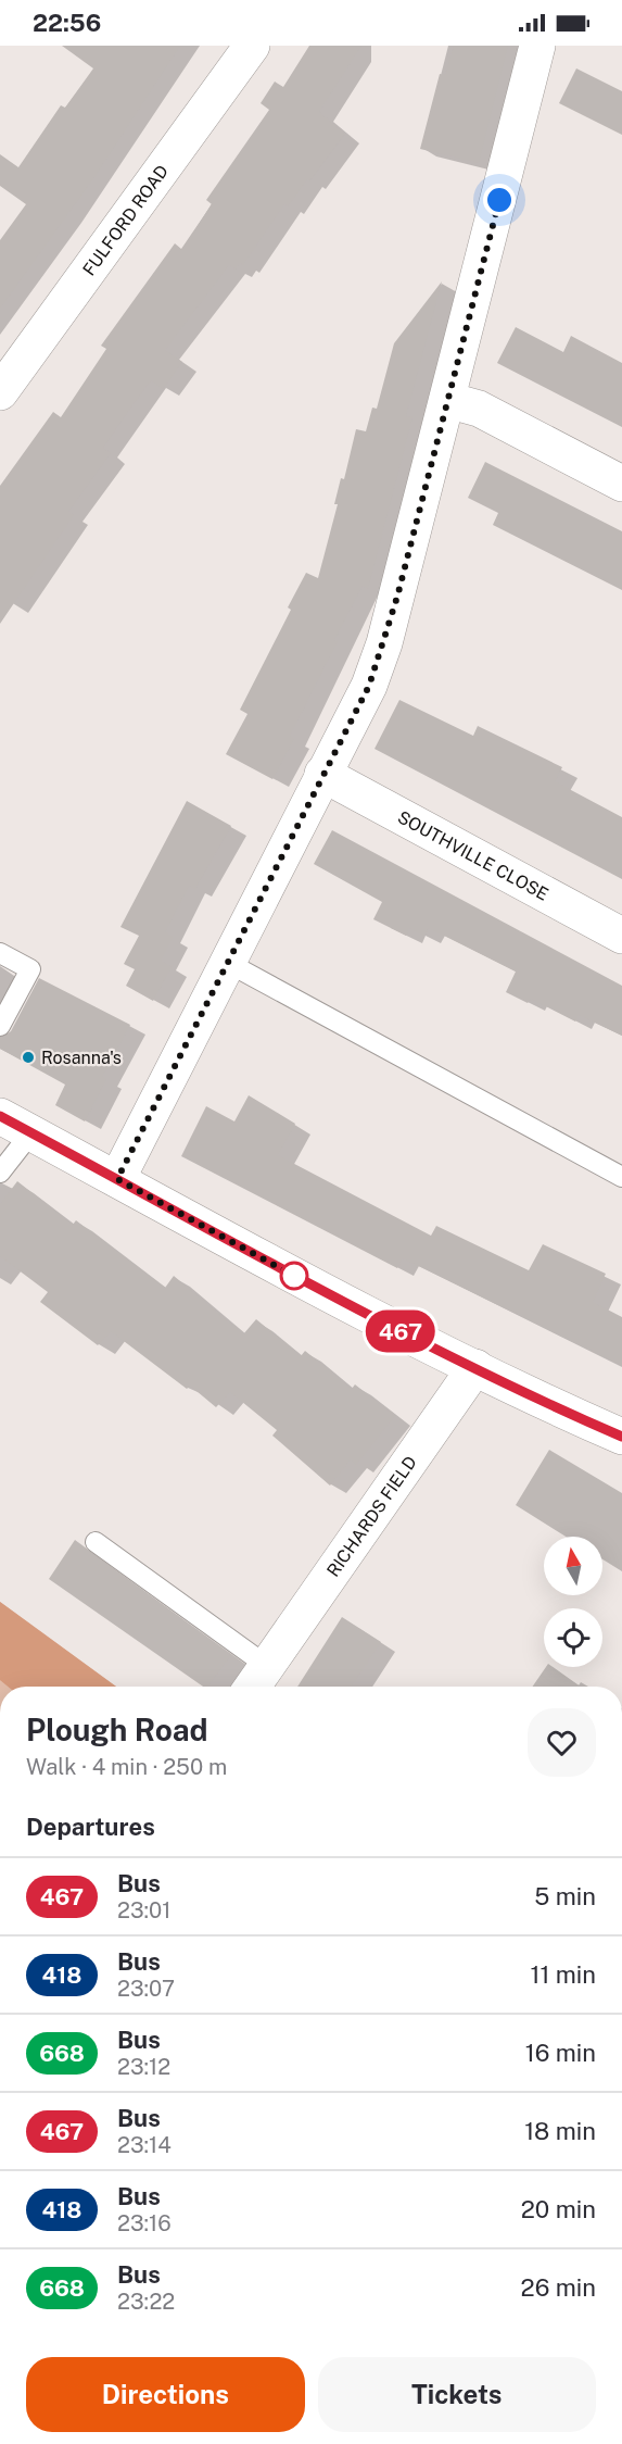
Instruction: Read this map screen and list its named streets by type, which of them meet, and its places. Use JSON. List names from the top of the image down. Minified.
{"streets":{"street":["FULFORD ROAD","SOUTHVILLE CLOSE","RICHARDS FIELD"]},"places":["Rosanna's"],"lines":["bus line 467"],"north":"top","page":{"status":"22:56","on_map":"467","heading":[["Plough Road","Walk · 4 min · 250 m"],"Departures"],"list":[{"mark":"467","name":"Bus","note":"23:01","value":"5 min"},{"mark":"418","name":"Bus","note":"23:07","value":"11 min"},{"mark":"668","name":"Bus","note":"23:12","value":"16 min"},{"mark":"467","name":"Bus","note":"23:14","value":"18 min"},{"mark":"418","name":"Bus","note":"23:16","value":"20 min"},{"mark":"668","name":"Bus","note":"23:22","value":"26 min"}],"buttons":["Directions","Tickets"]}}
